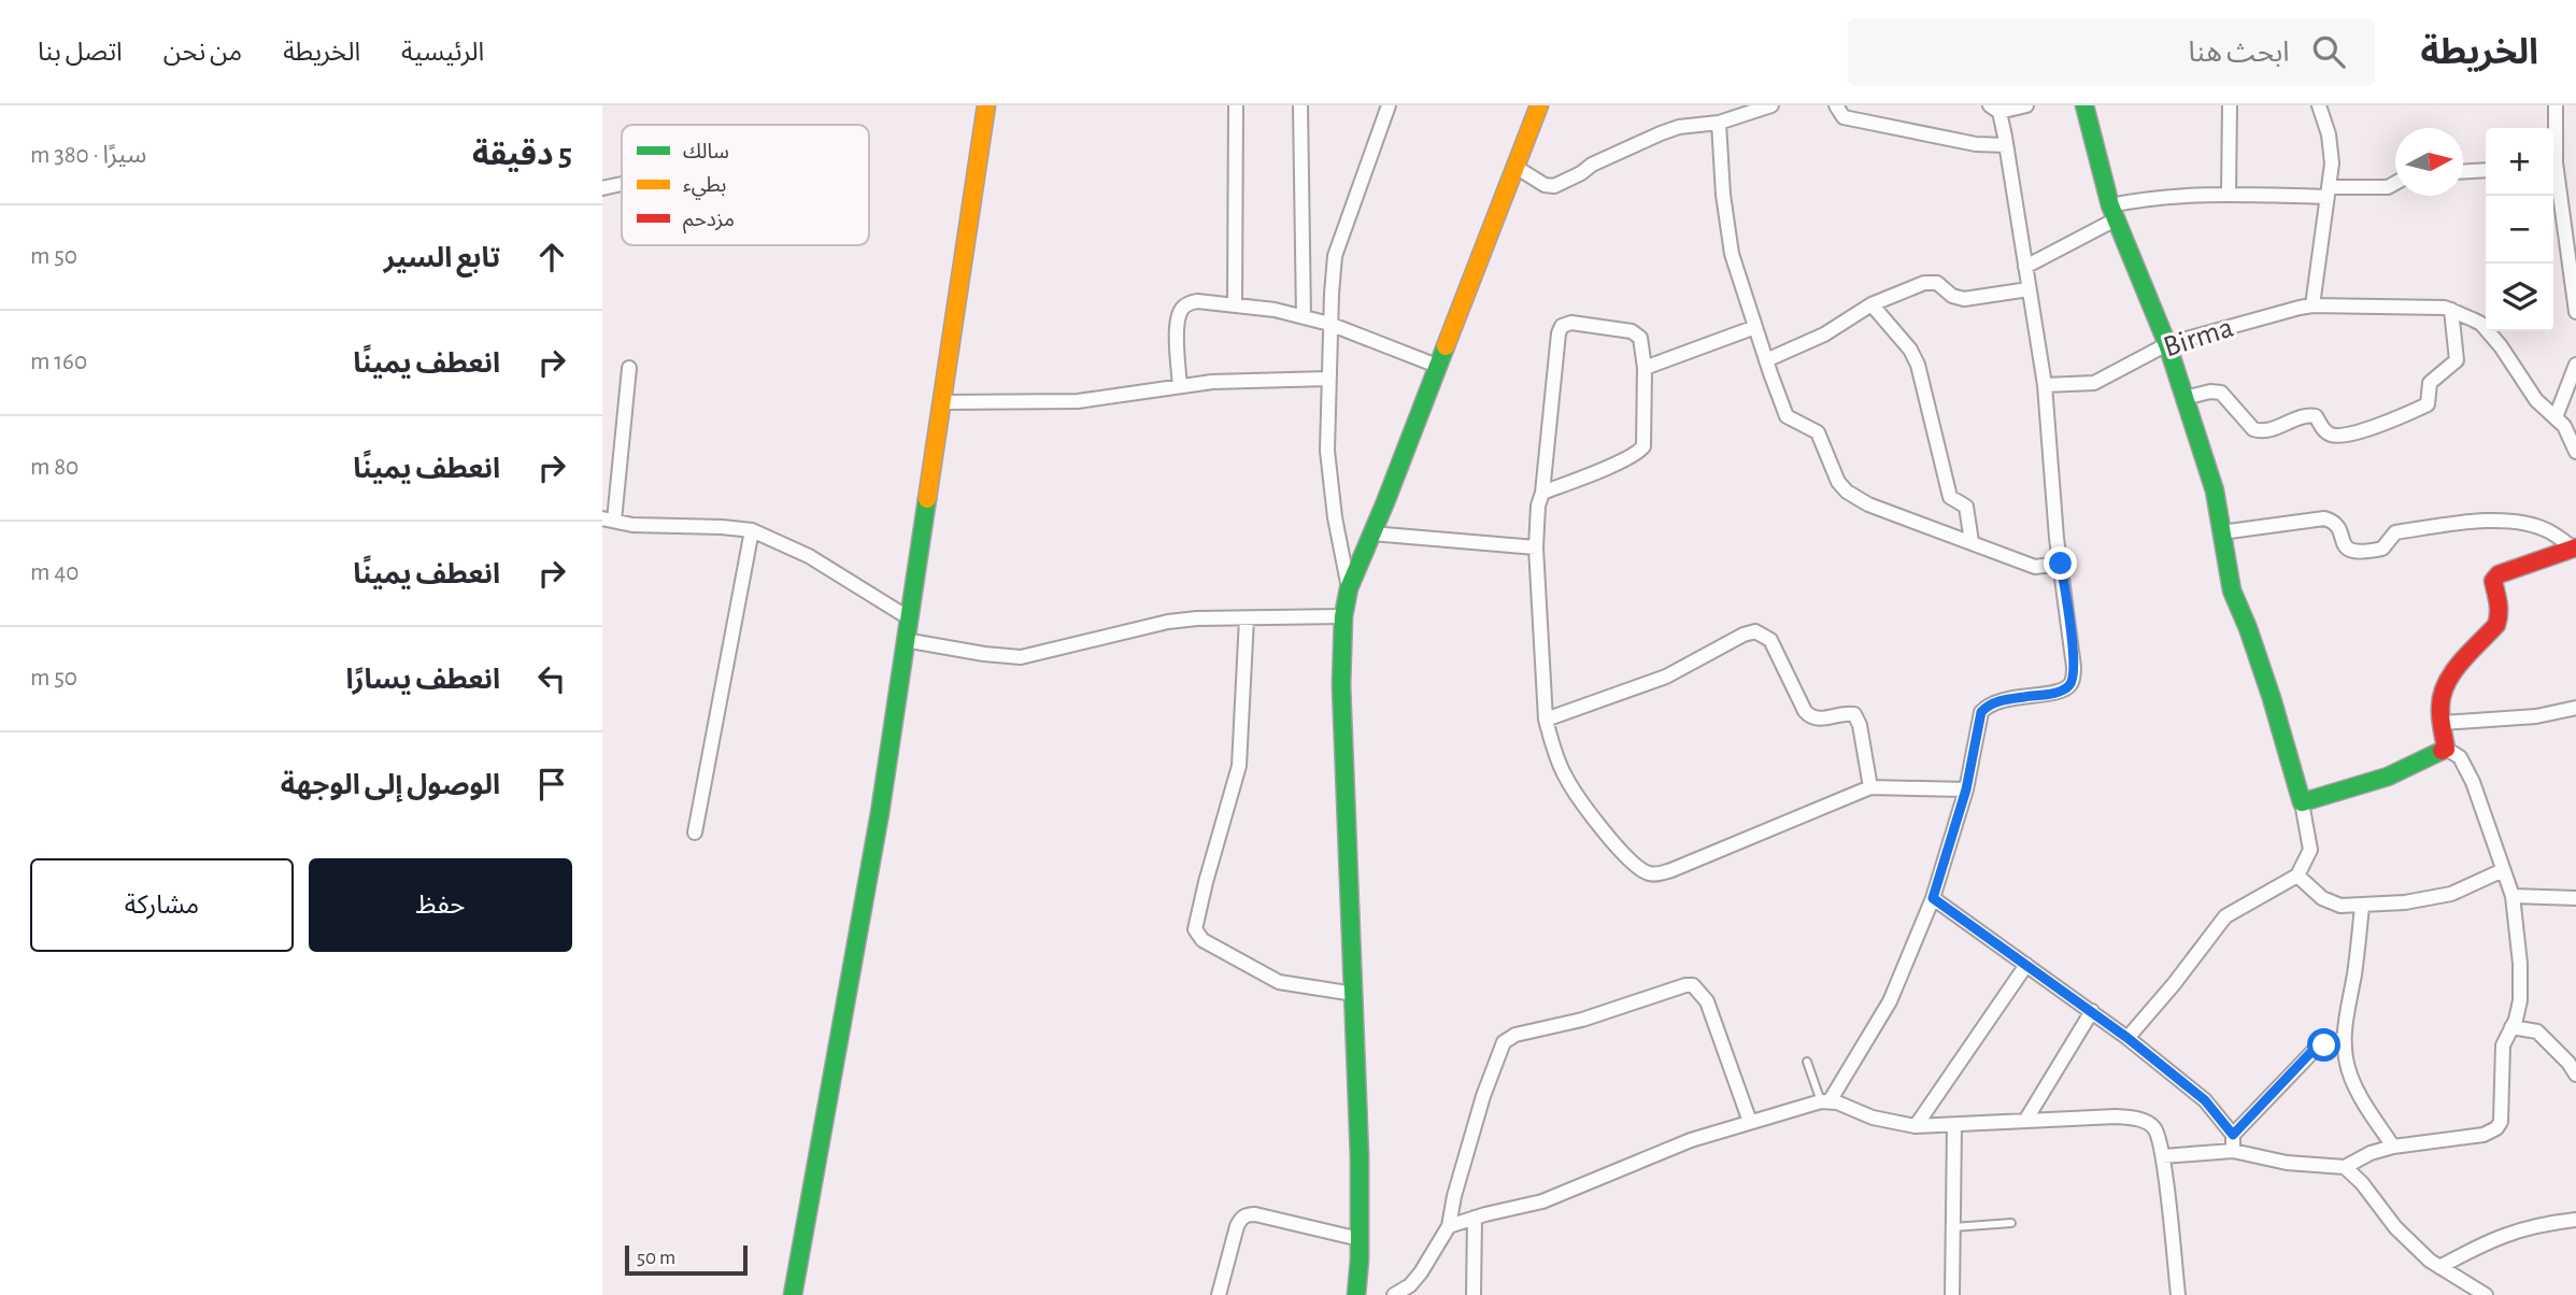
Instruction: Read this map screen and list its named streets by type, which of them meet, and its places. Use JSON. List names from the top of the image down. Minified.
{"streets":{"street":["Birma"]},"legend":["سالك","بطيء","مزدحم"],"scale_bar":"50 m","north":"right","page":{"header":"الخريطة","search":"ابحث هنا","nav":["الرئيسية","الخريطة","من نحن","اتصل بنا"],"heading":["5 دقيقة","سيرًا · 380 m"],"map_buttons":["+","−"],"list":[["تابع السير","50 m"],["انعطف يمينًا","160 m"],["انعطف يمينًا","80 m"],["انعطف يمينًا","40 m"],["انعطف يسارًا","50 m"],"الوصول إلى الوجهة"],"buttons":["حفظ","مشاركة"],"scale":"50 m"}}
